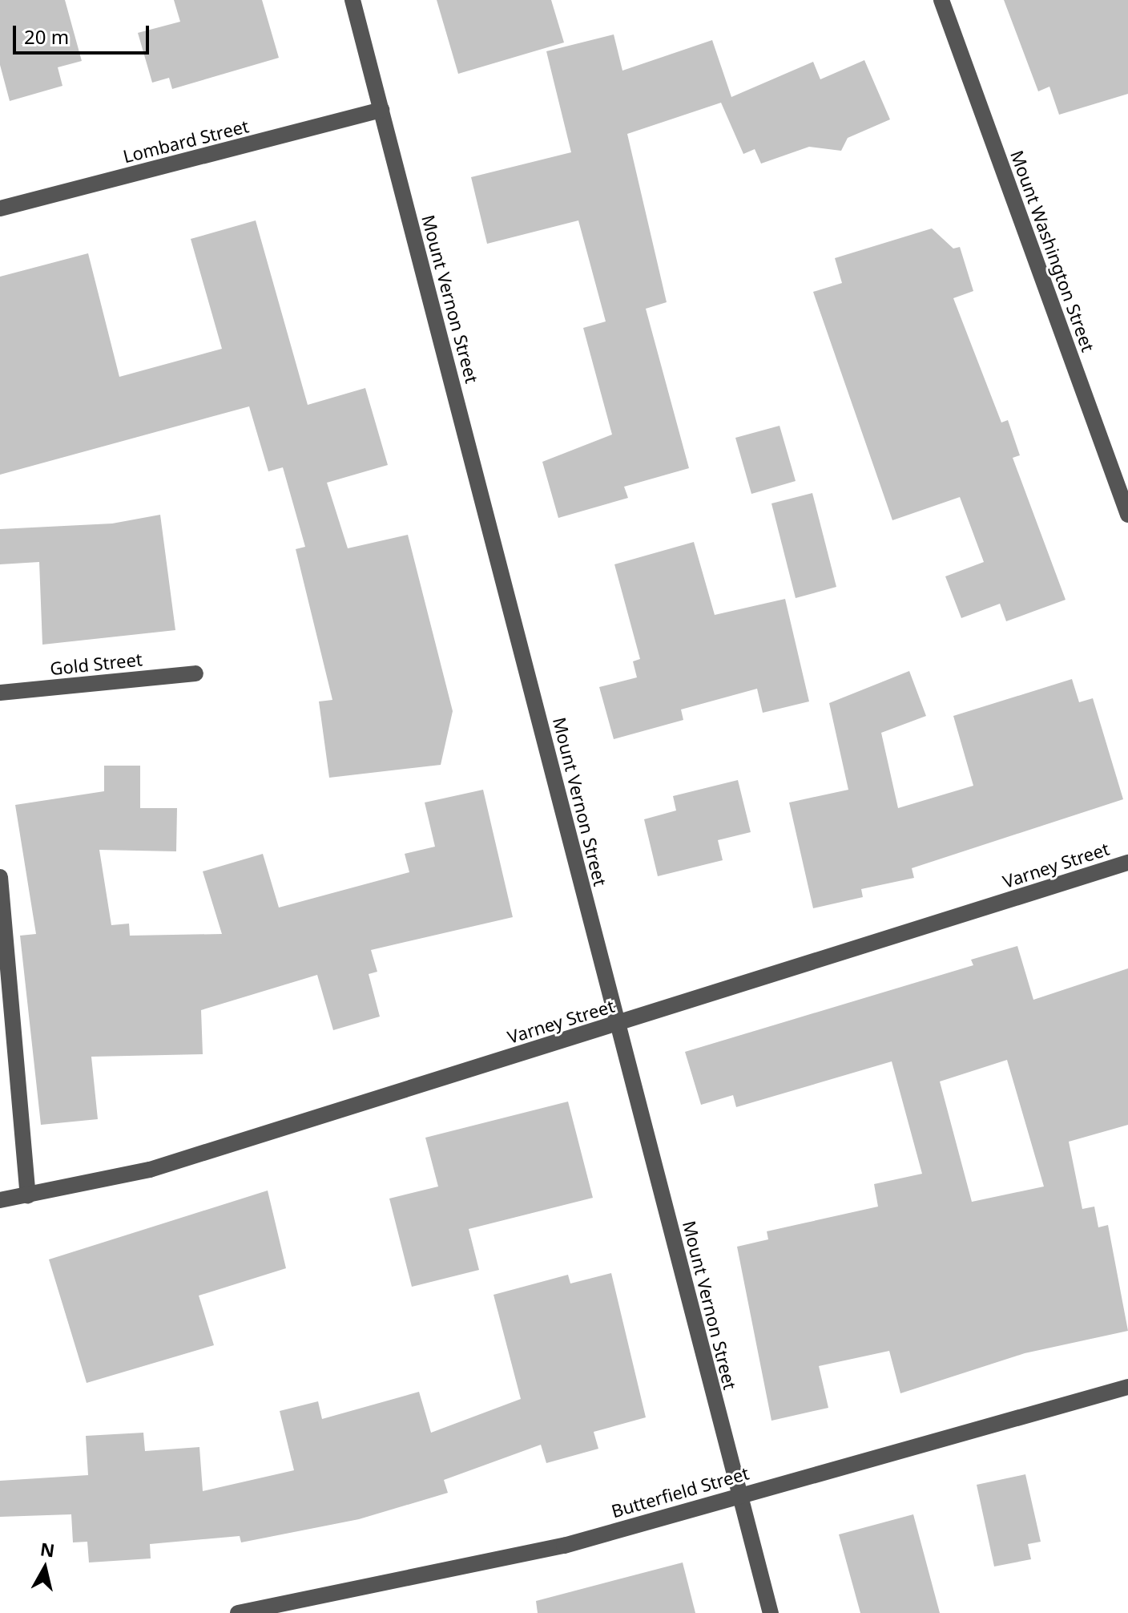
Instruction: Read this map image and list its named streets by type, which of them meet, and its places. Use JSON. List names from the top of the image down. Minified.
{"streets":{"street":["Lombard Street","Mount Washington Street","Mount Vernon Street","Gold Street","Varney Street","Butterfield Street"]},"crossings":[["Lombard Street","Mount Vernon Street"],["Mount Vernon Street","Varney Street"],["Mount Vernon Street","Butterfield Street"]],"scale_bar":"20 m","north":"top"}
